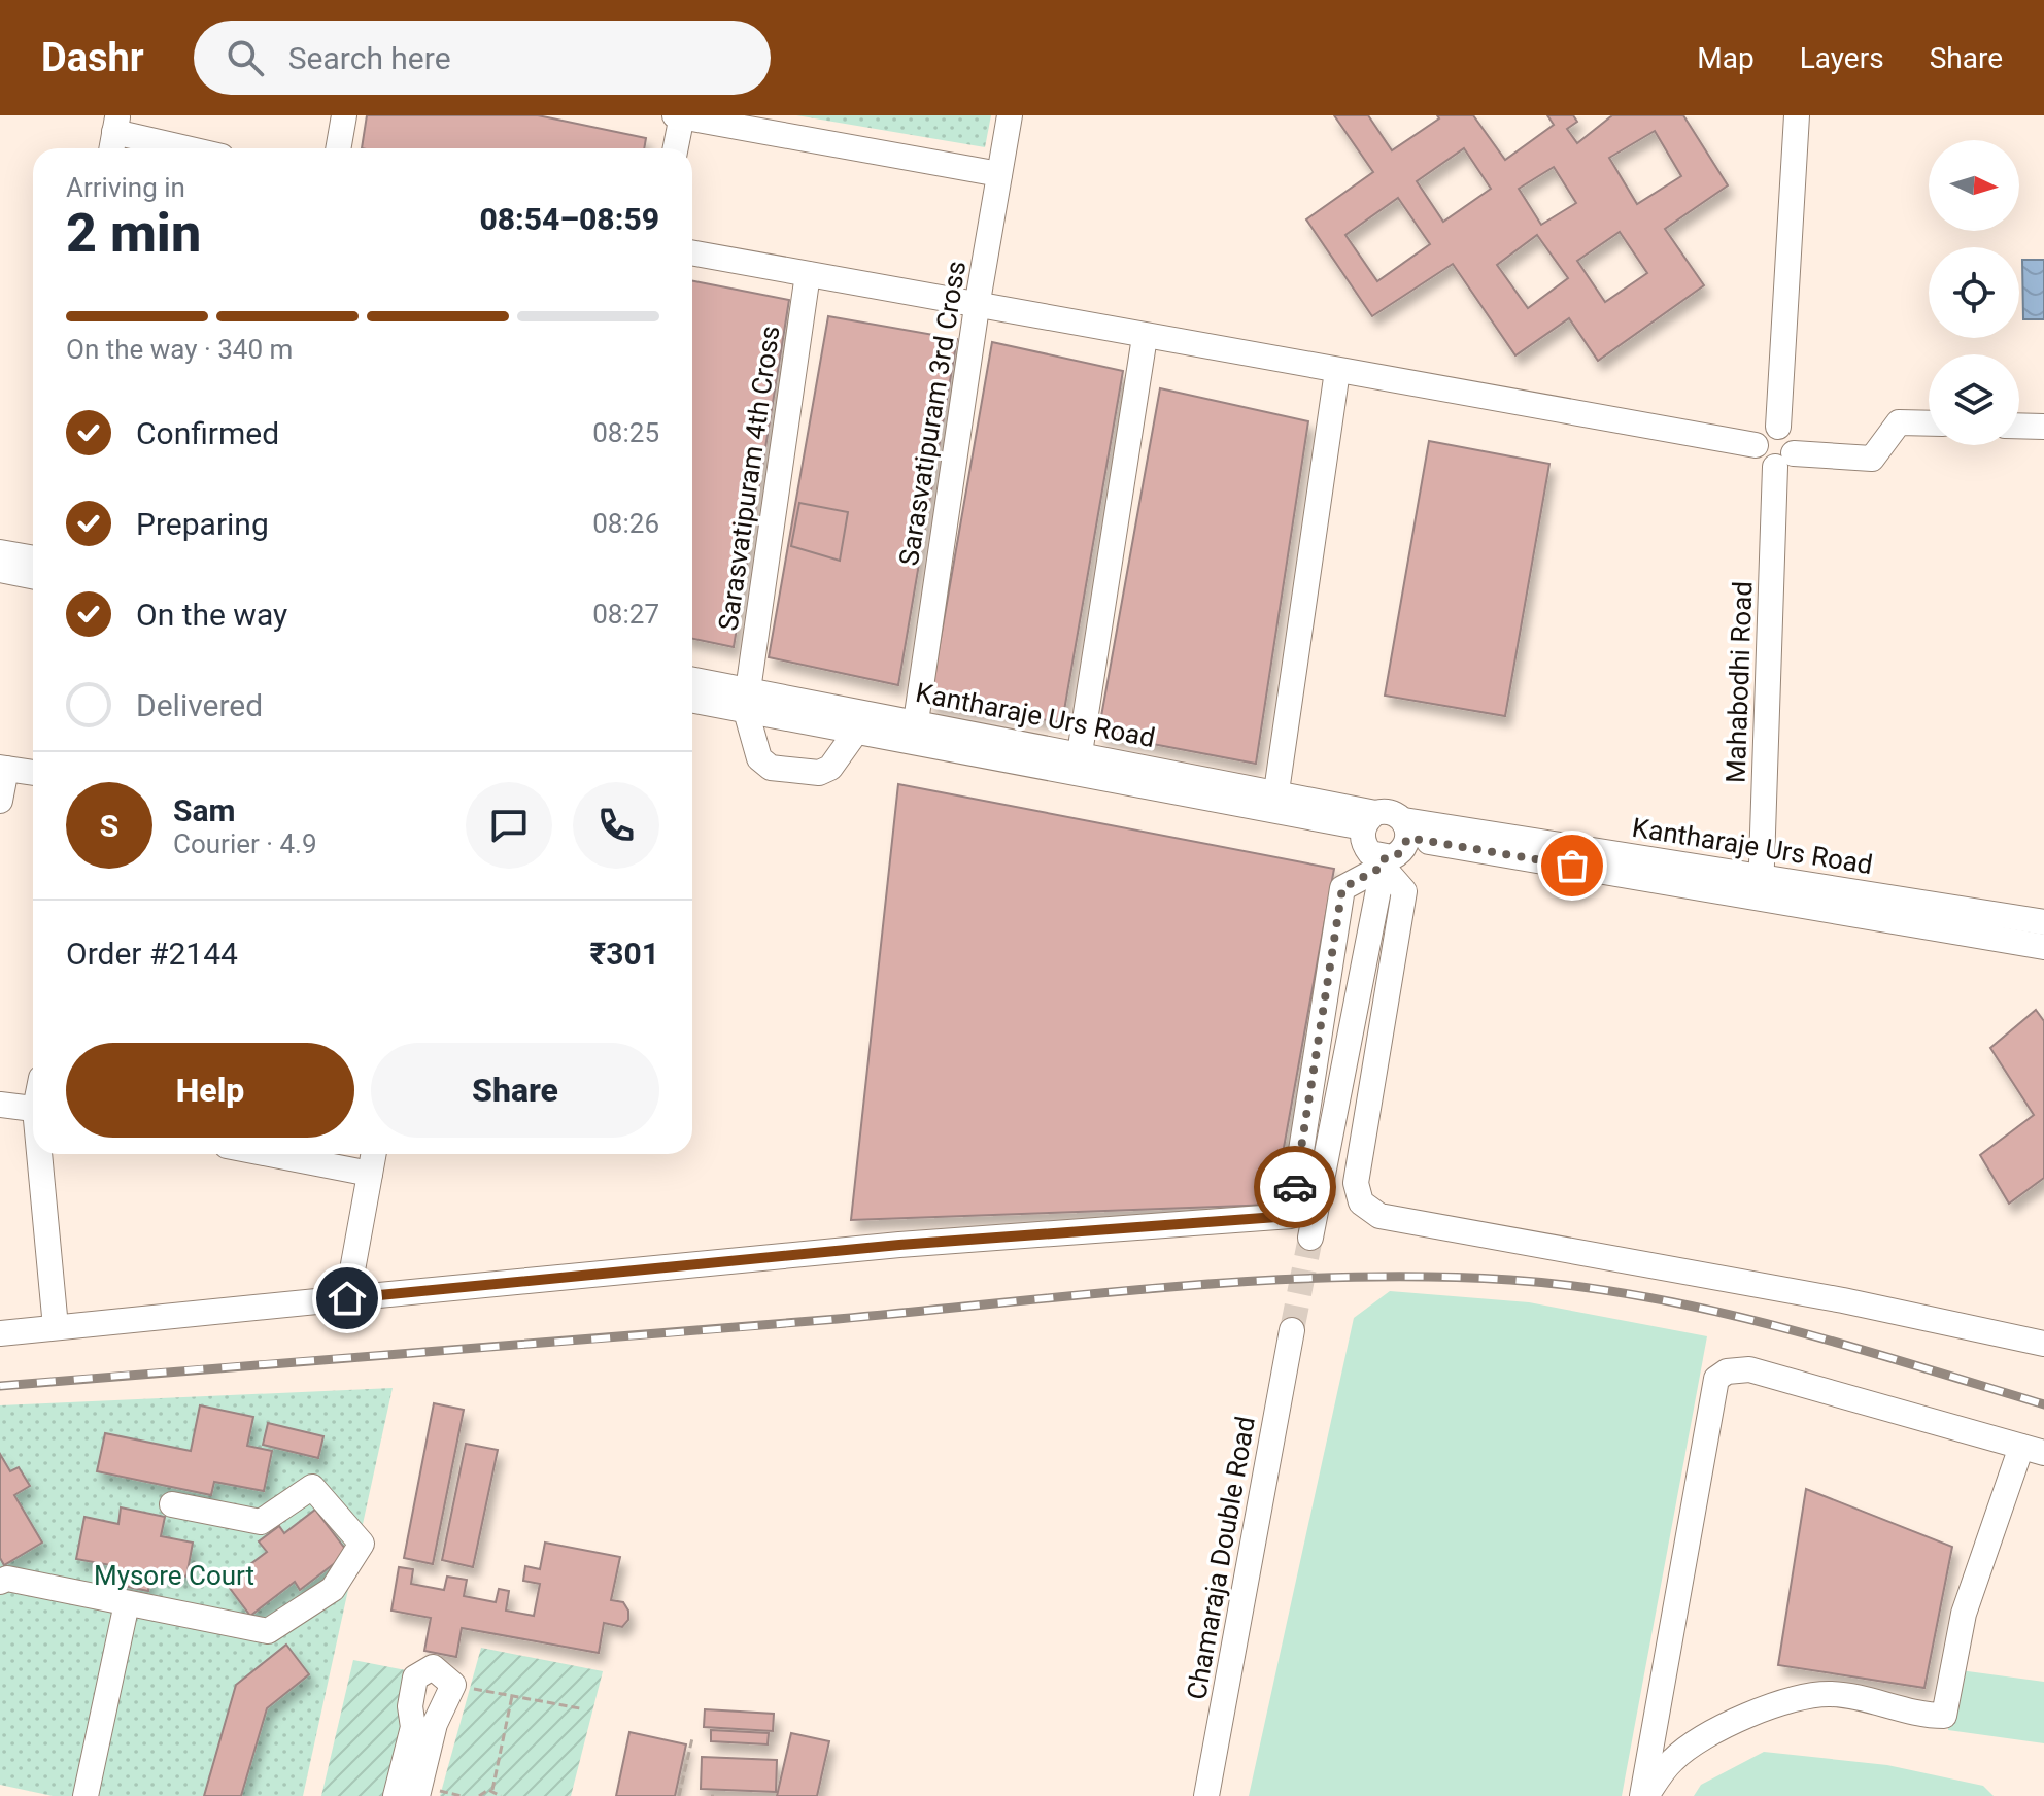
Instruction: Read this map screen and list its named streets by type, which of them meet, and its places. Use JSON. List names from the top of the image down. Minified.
{"streets":{"street":["Sarasvatipuram 3rd Cross","Sarasvatipuram 4th Cross","Mahabodhi Road","Kantharaje Urs Road","Chamaraja Double Road"]},"crossings":[["Sarasvatipuram 3rd Cross","Kantharaje Urs Road"],["Sarasvatipuram 4th Cross","Kantharaje Urs Road"],["Mahabodhi Road","Kantharaje Urs Road"]],"parks":["Mysore Court"],"north":"right","page":{"header":"Dashr","search":"Search here","nav":["Map","Layers","Share"],"heading":["2 min","Arriving in","08:54–08:59"],"panel":["Sam","Courier · 4.9","Order #2144","₹301"],"bar":"On the way · 340 m","list":[["Confirmed","08:25"],["Preparing","08:26"],["On the way","08:27"],"Delivered"],"round":"S","buttons":["Help","Share"]}}
